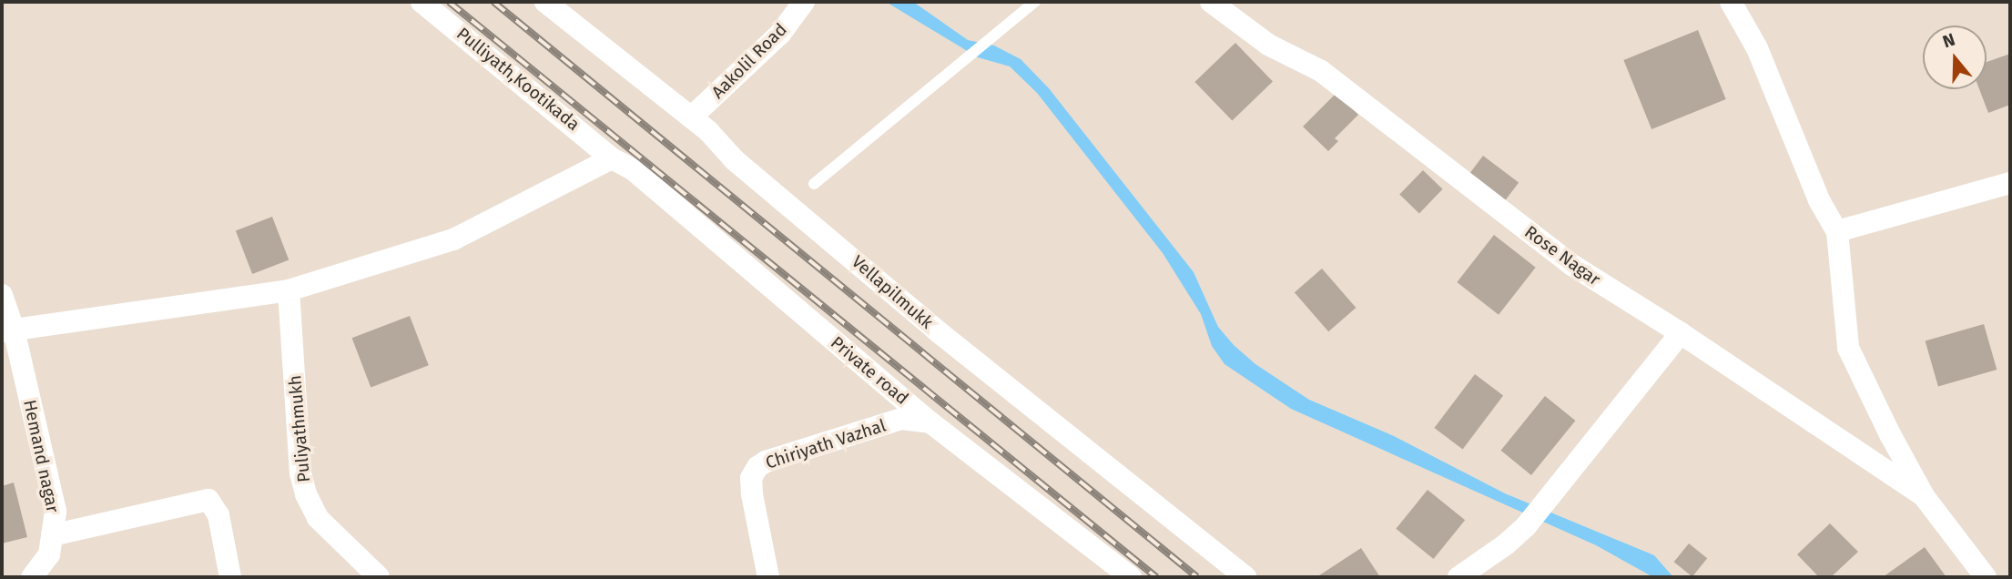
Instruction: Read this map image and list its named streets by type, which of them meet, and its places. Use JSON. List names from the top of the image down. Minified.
{"streets":{"street":["Aakolil Road","Pulliyath,Kootikada","Rose Nagar","Vellapilmukk","Private road","Puliyathmukh","Chiriyath Vazhal","Hemand nagar"]},"crossings":[["Aakolil Road","Vellapilmukk"],["Pulliyath,Kootikada","Private road"],["Private road","Chiriyath Vazhal"]],"north":"top"}
